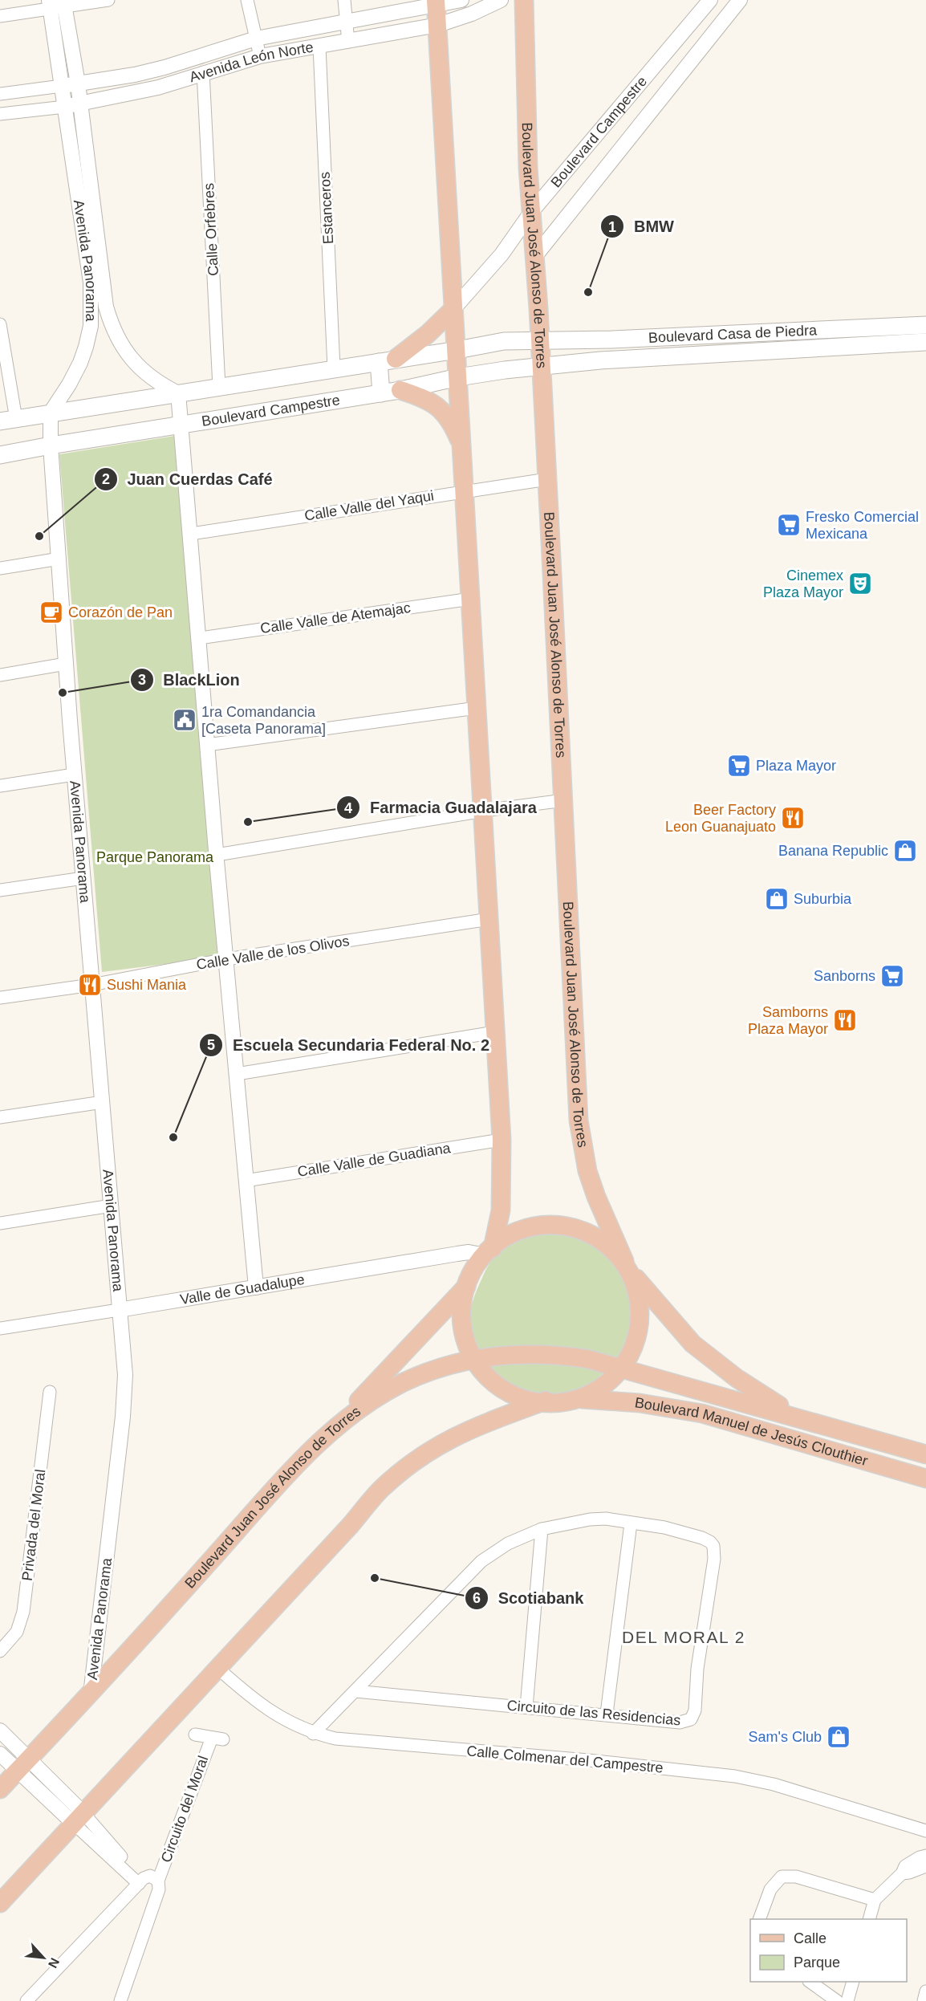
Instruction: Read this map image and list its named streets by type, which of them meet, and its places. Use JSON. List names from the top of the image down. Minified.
{"streets":{"main road":["Boulevard Campestre","Boulevard Juan José Alonso de Torres","Boulevard Casa de Piedra","Boulevard Manuel de Jesús Clouthier"],"street":["Avenida León Norte","Estanceros","Calle Orfebres","Avenida Panorama","Calle Valle del Yaqui","Calle Valle de Atemajac","Calle Valle de los Olivos","Calle Valle de Guadiana","Valle de Guadalupe","Privada del Moral","Circuito de las Residencias","Calle Colmenar del Campestre","Circuito del Moral"]},"crossings":[["Avenida León Norte","Estanceros"],["Avenida León Norte","Calle Orfebres"],["Avenida León Norte","Avenida Panorama"],["Boulevard Campestre","Boulevard Juan José Alonso de Torres"],["Boulevard Campestre","Avenida Panorama"],["Boulevard Campestre","Boulevard Casa de Piedra"],["Boulevard Juan José Alonso de Torres","Avenida Panorama"],["Boulevard Juan José Alonso de Torres","Boulevard Casa de Piedra"],["Boulevard Juan José Alonso de Torres","Calle Valle del Yaqui"],["Boulevard Juan José Alonso de Torres","Valle de Guadalupe"],["Boulevard Juan José Alonso de Torres","Boulevard Manuel de Jesús Clouthier"],["Avenida Panorama","Calle Valle de los Olivos"],["Avenida Panorama","Valle de Guadalupe"],["Valle de Guadalupe","Boulevard Manuel de Jesús Clouthier"],["Circuito de las Residencias","Calle Colmenar del Campestre"]],"districts":["DEL MORAL 2"],"parks":["Parque Panorama"],"places":{"other":["BMW","Juan Cuerdas Café","BlackLion","Farmacia Guadalajara","Escuela Secundaria Federal No. 2","Scotiabank"],"supermarket":["Fresko Comercial Mexicana","Plaza Mayor","Sanborns"],"theatre":["Cinemex Plaza Mayor"],"cafe":["Corazón de Pan"],"public building":["1ra Comandancia [Caseta Panorama]"],"restaurant":["Beer Factory Leon Guanajuato","Sushi Mania","Samborns Plaza Mayor"],"shop":["Banana Republic","Suburbia","Sam's Club"]},"legend":["Calle","Parque"],"north":"bottom right"}
